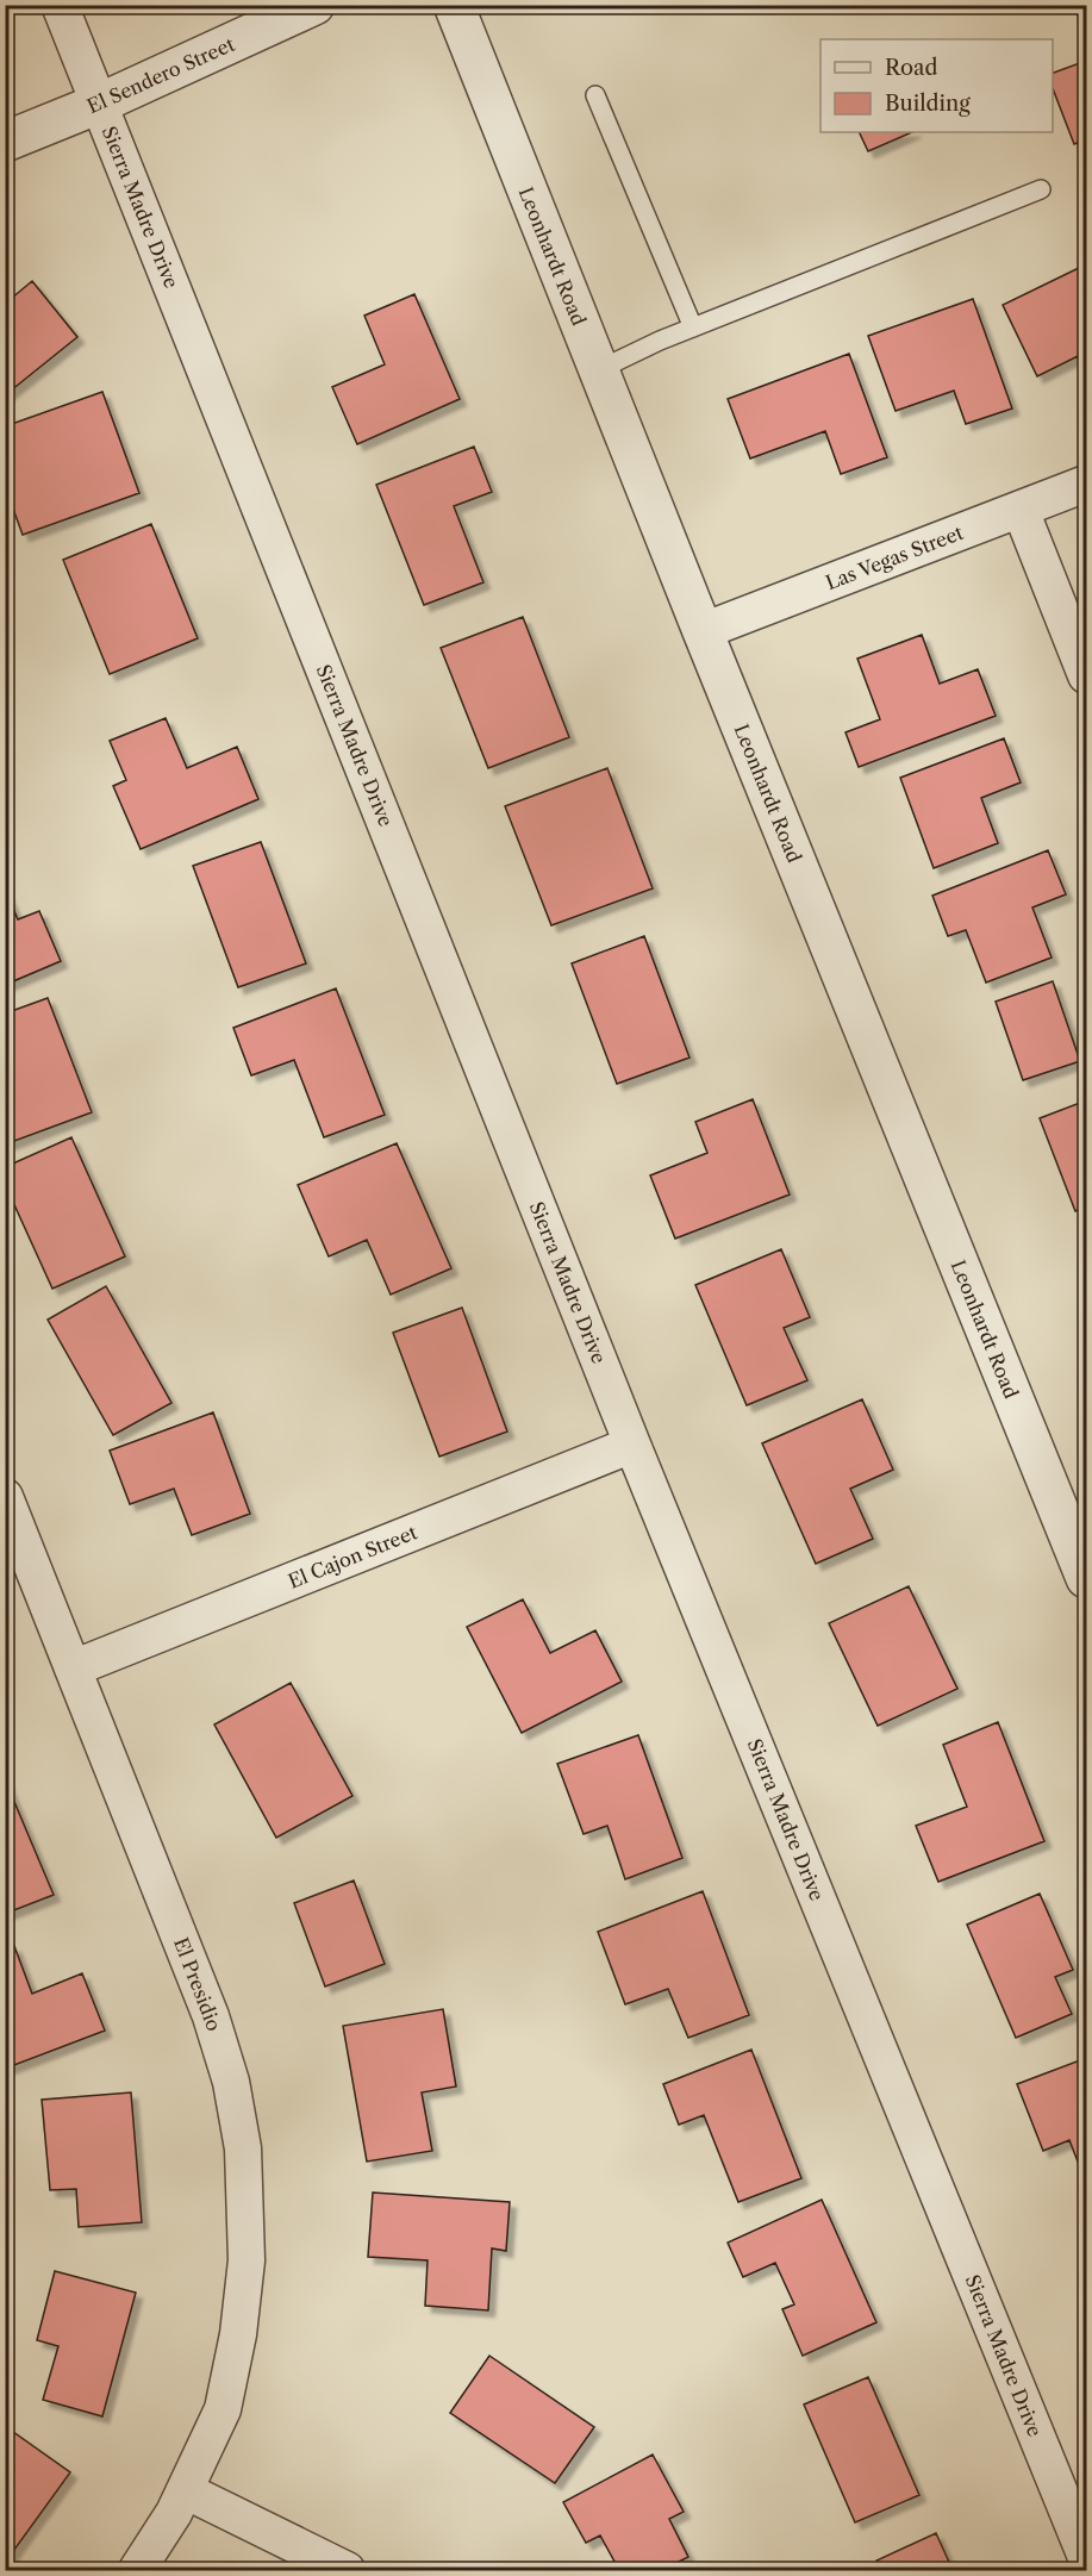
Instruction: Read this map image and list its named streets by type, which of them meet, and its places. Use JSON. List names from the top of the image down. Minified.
{"streets":{"street":["El Sendero Street","Sierra Madre Drive","Leonhardt Road","Las Vegas Street","El Cajon Street","El Presidio"]},"crossings":[["El Sendero Street","Sierra Madre Drive"],["Sierra Madre Drive","El Cajon Street"],["Leonhardt Road","Las Vegas Street"],["El Cajon Street","El Presidio"]],"legend":["Road","Building"]}
